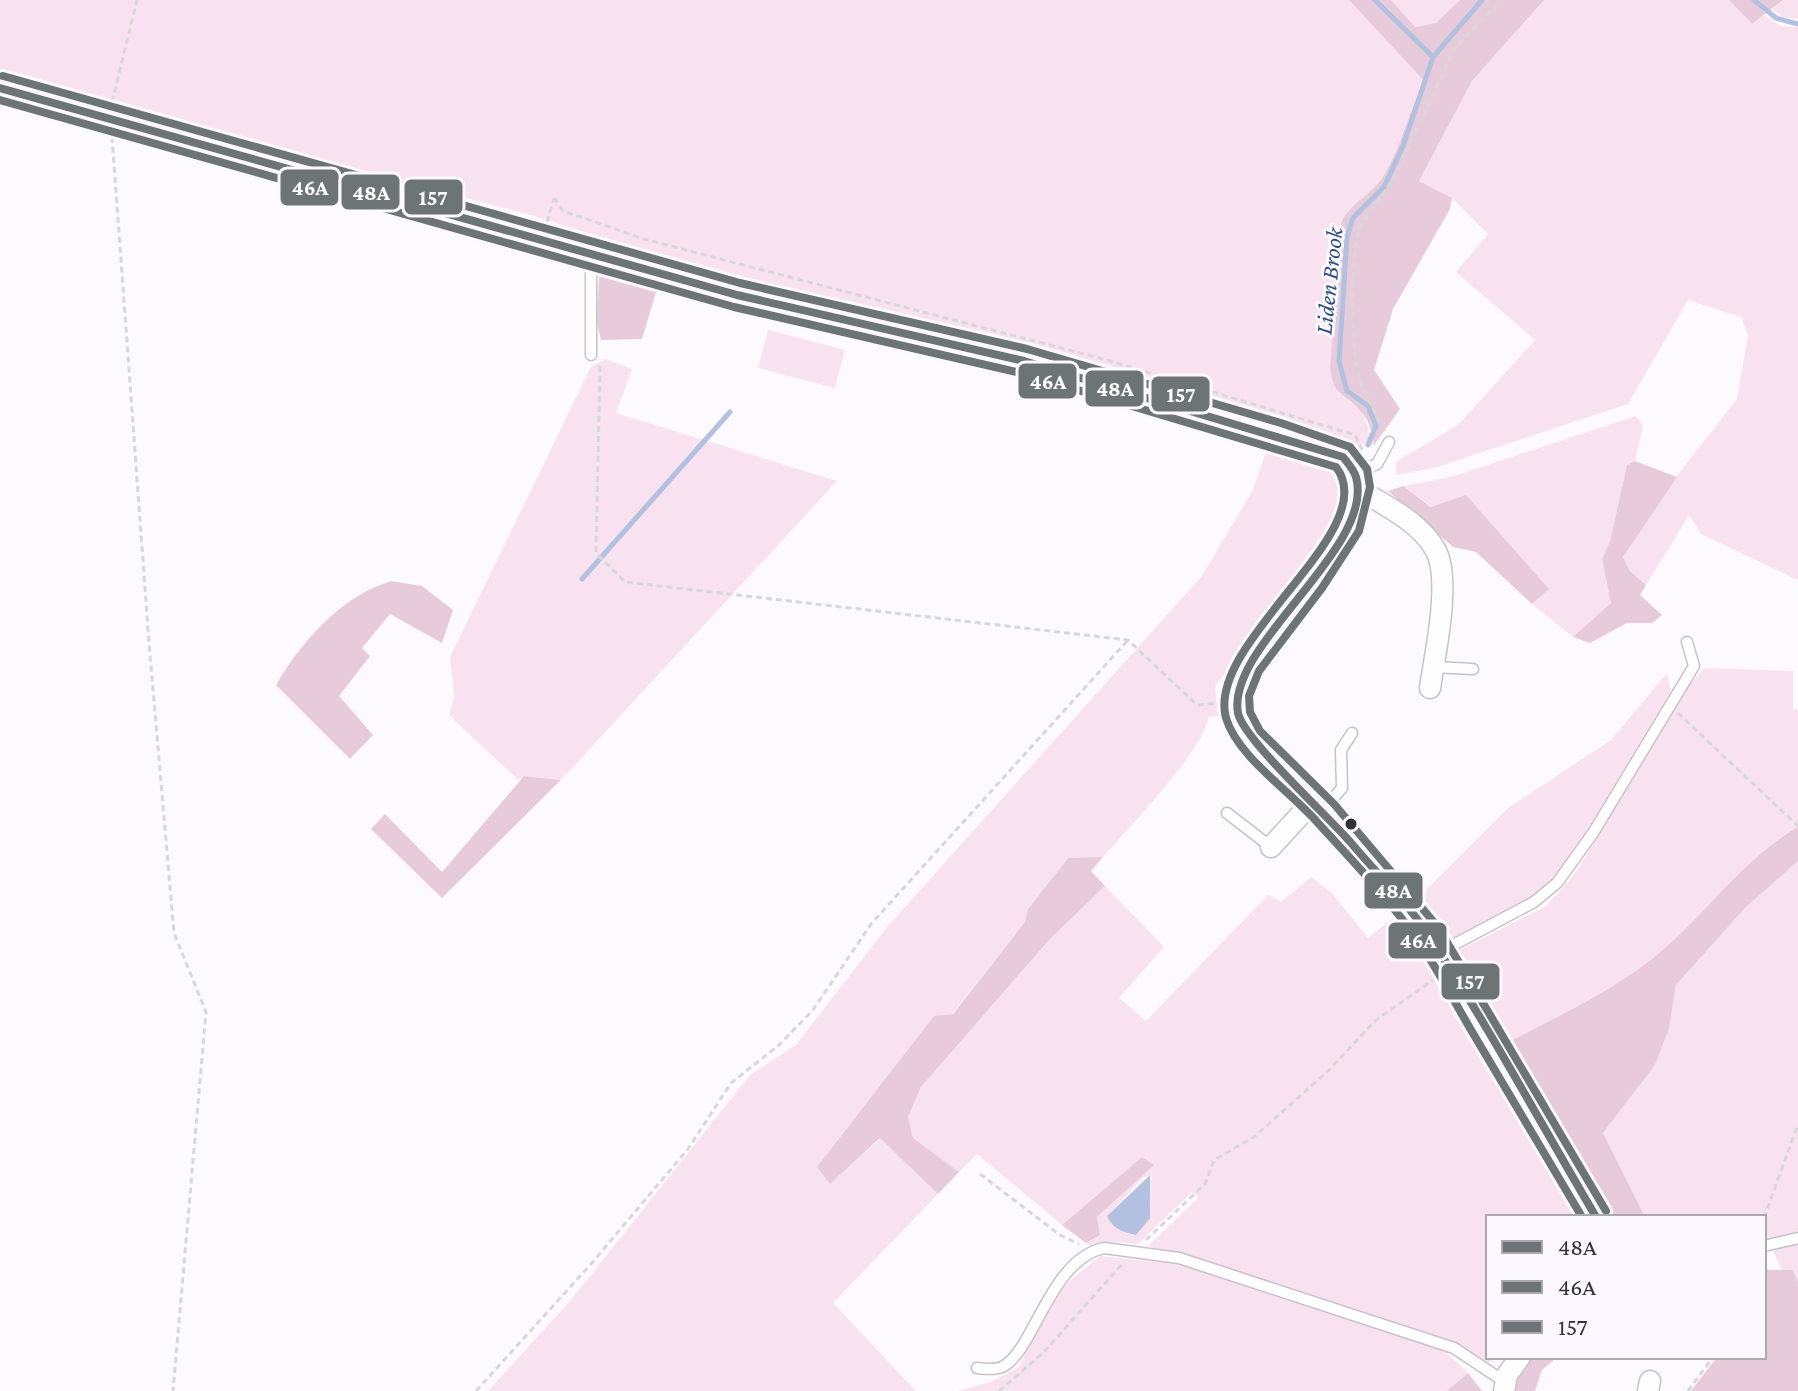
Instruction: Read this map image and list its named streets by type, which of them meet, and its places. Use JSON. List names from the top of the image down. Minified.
{"water":["Liden Brook"],"lines":["transit line 157","transit line 48A","transit line 46A"],"legend":["48A","46A","157"]}
